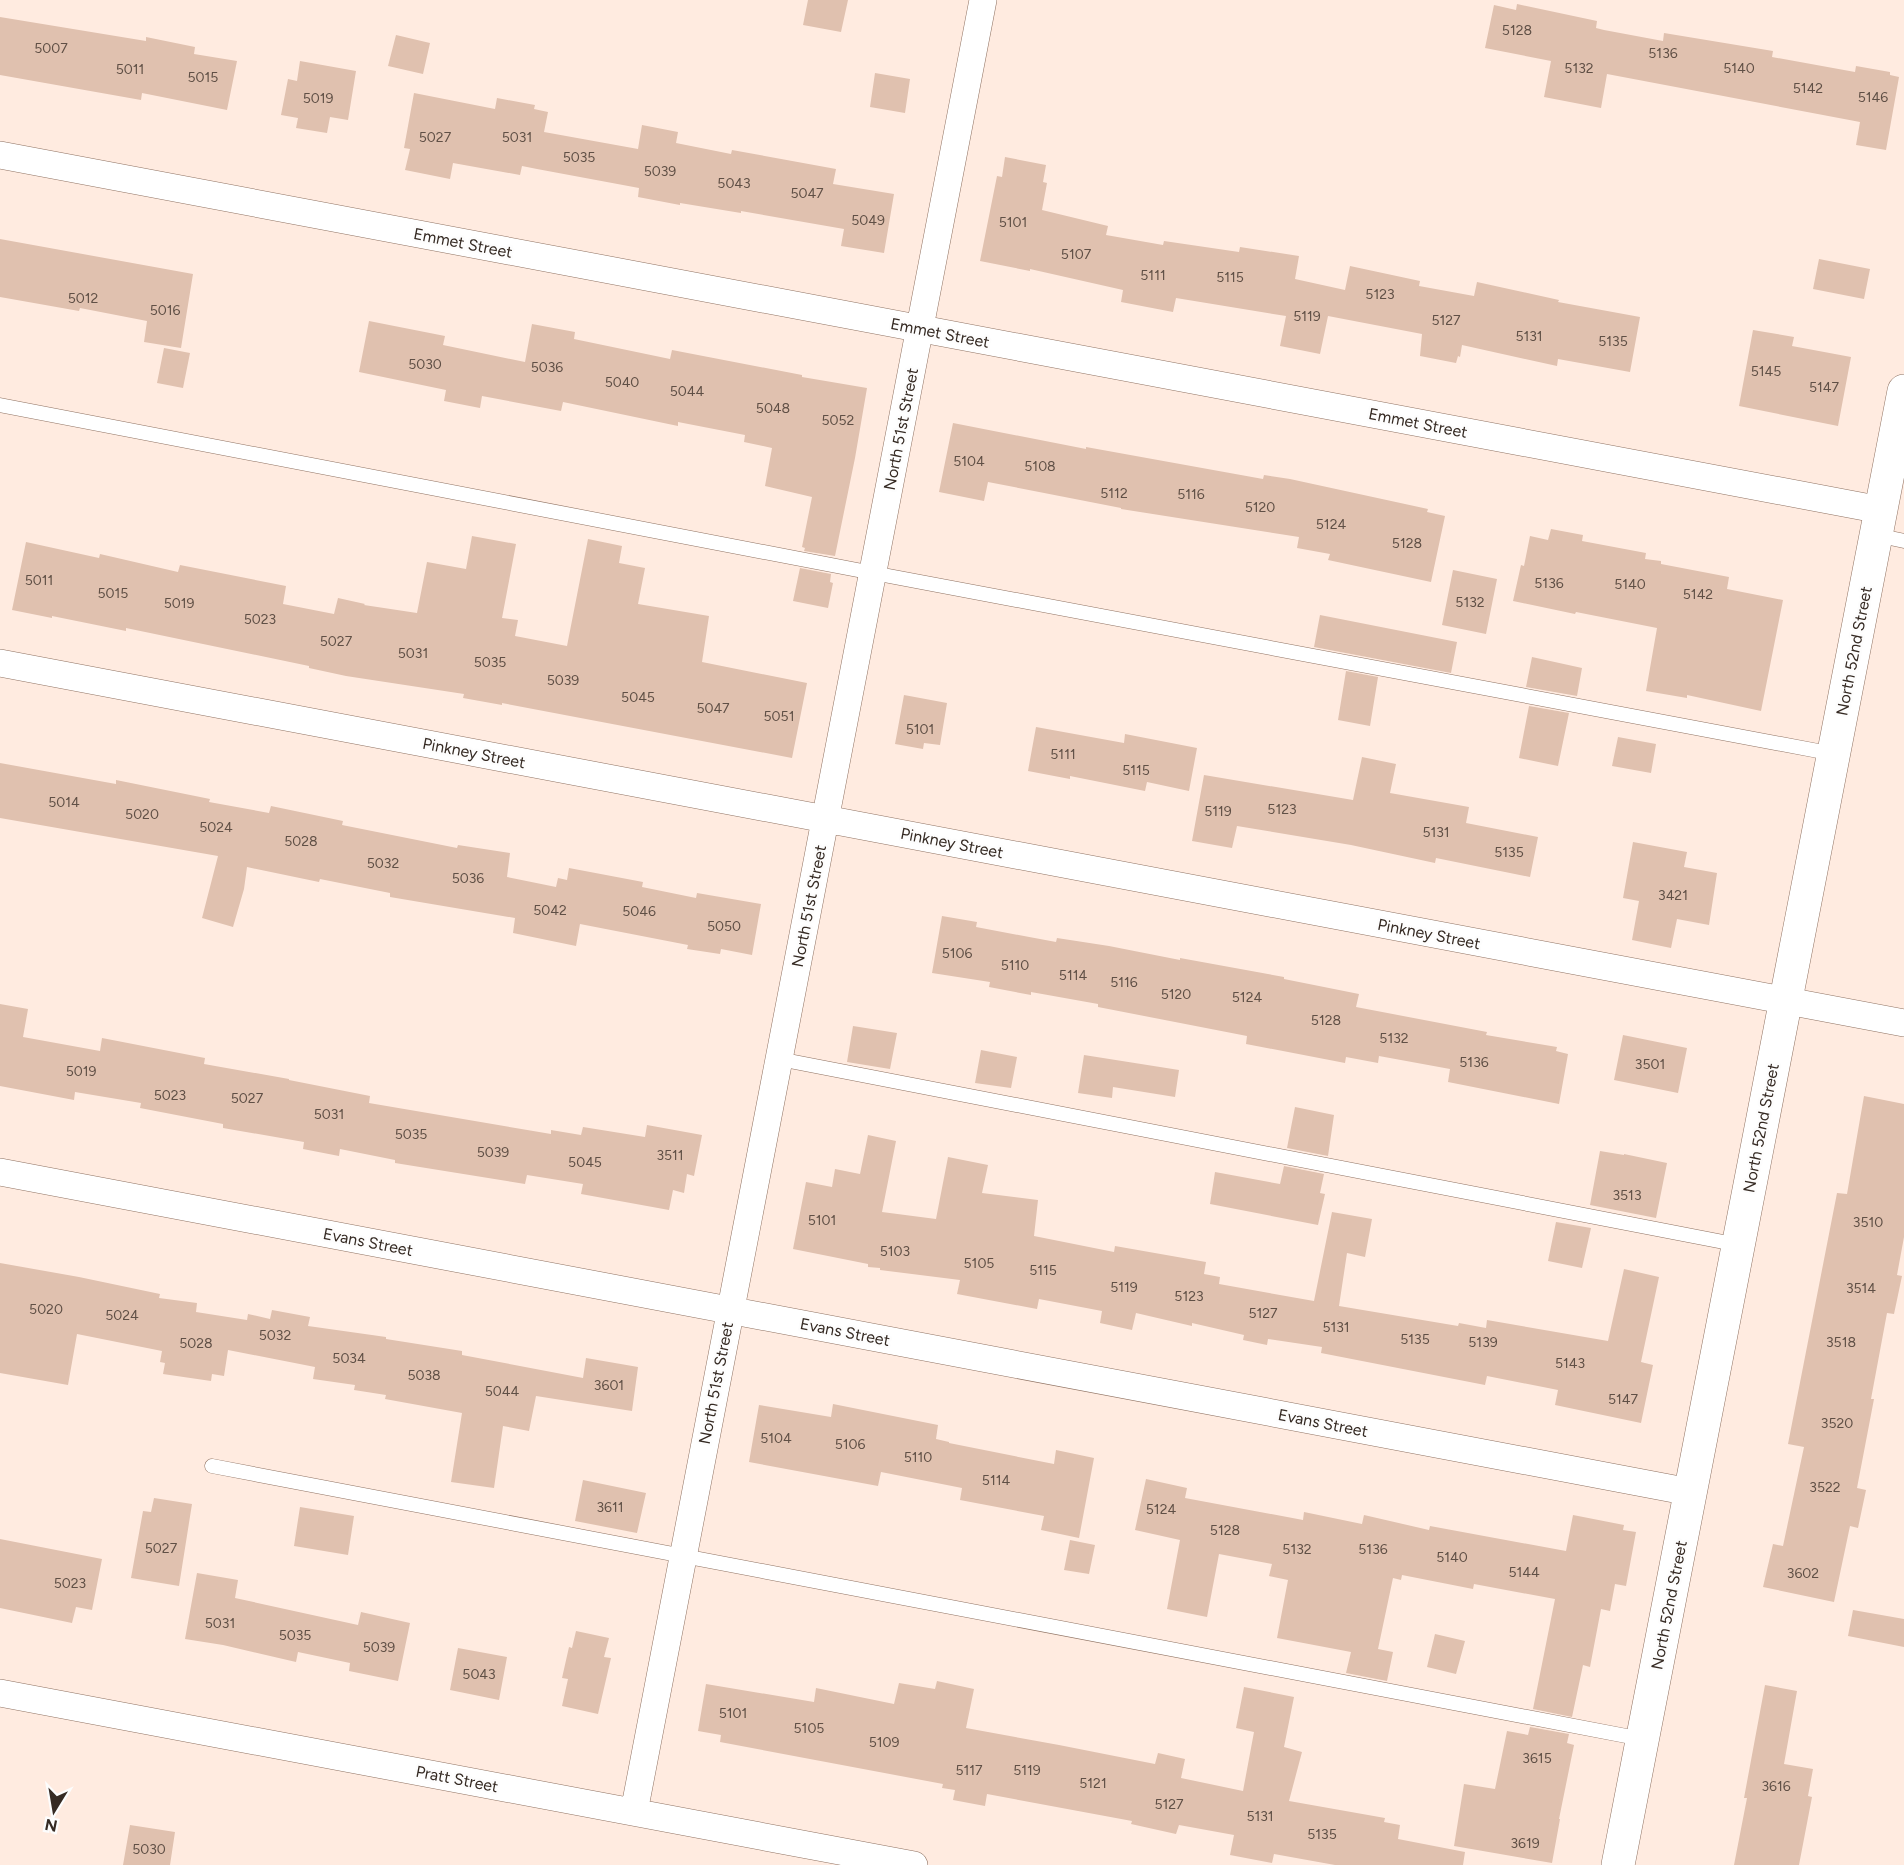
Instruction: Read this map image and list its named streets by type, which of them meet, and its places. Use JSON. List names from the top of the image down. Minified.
{"streets":{"main road":["North 52nd Street"],"street":["Emmet Street","North 51st Street","Pinkney Street","Evans Street","Pratt Street"]},"crossings":[["Emmet Street","North 51st Street"],["Emmet Street","North 52nd Street"],["North 51st Street","Pinkney Street"],["North 51st Street","Evans Street"],["North 51st Street","Pratt Street"],["North 52nd Street","Pinkney Street"],["North 52nd Street","Evans Street"]],"house_numbers":["5128","5007","5136","5132","5140","5011","5015","5142","5146","5019","5027","5031","5035","5039","5043","5047","5049","5101","5107","5111","5115","5123","5012","5016","5119","5127","5131","5135","5030","5036","5145","5040","5147","5044","5048","5052","5104","5108","5112","5116","5120","5124","5128","5011","5136","5140","5015","5142","5132","5019","5023","5027","5031","5035","5039","5045","5047","5051","5101","5111","5115","5014","5123","5119","5020","5024","5131","5028","5135","5032","5036","3421","5042","5046","5050","5106","5110","5114","5116","5120","5124","5128","5132","5136","3501","5019","5023","5027","5031","5035","5039","3511","5045","3513","5101","3510","5103","5105","5115","5119","3514","5123","5020","5127","5024","5131","5032","5135","5139","3518","5028","5034","5143","5038","3601","5044","5147","3520","5104","5106","5110","5114","3522","3611","5124","5128","5027","5132","5136","5140","5144","3602","5023","5031","5035","5039","5043","5101","5105","5109","3615","5117","5119","5121","3616","5127","5131","5135","3619","5030"],"north":"bottom"}
